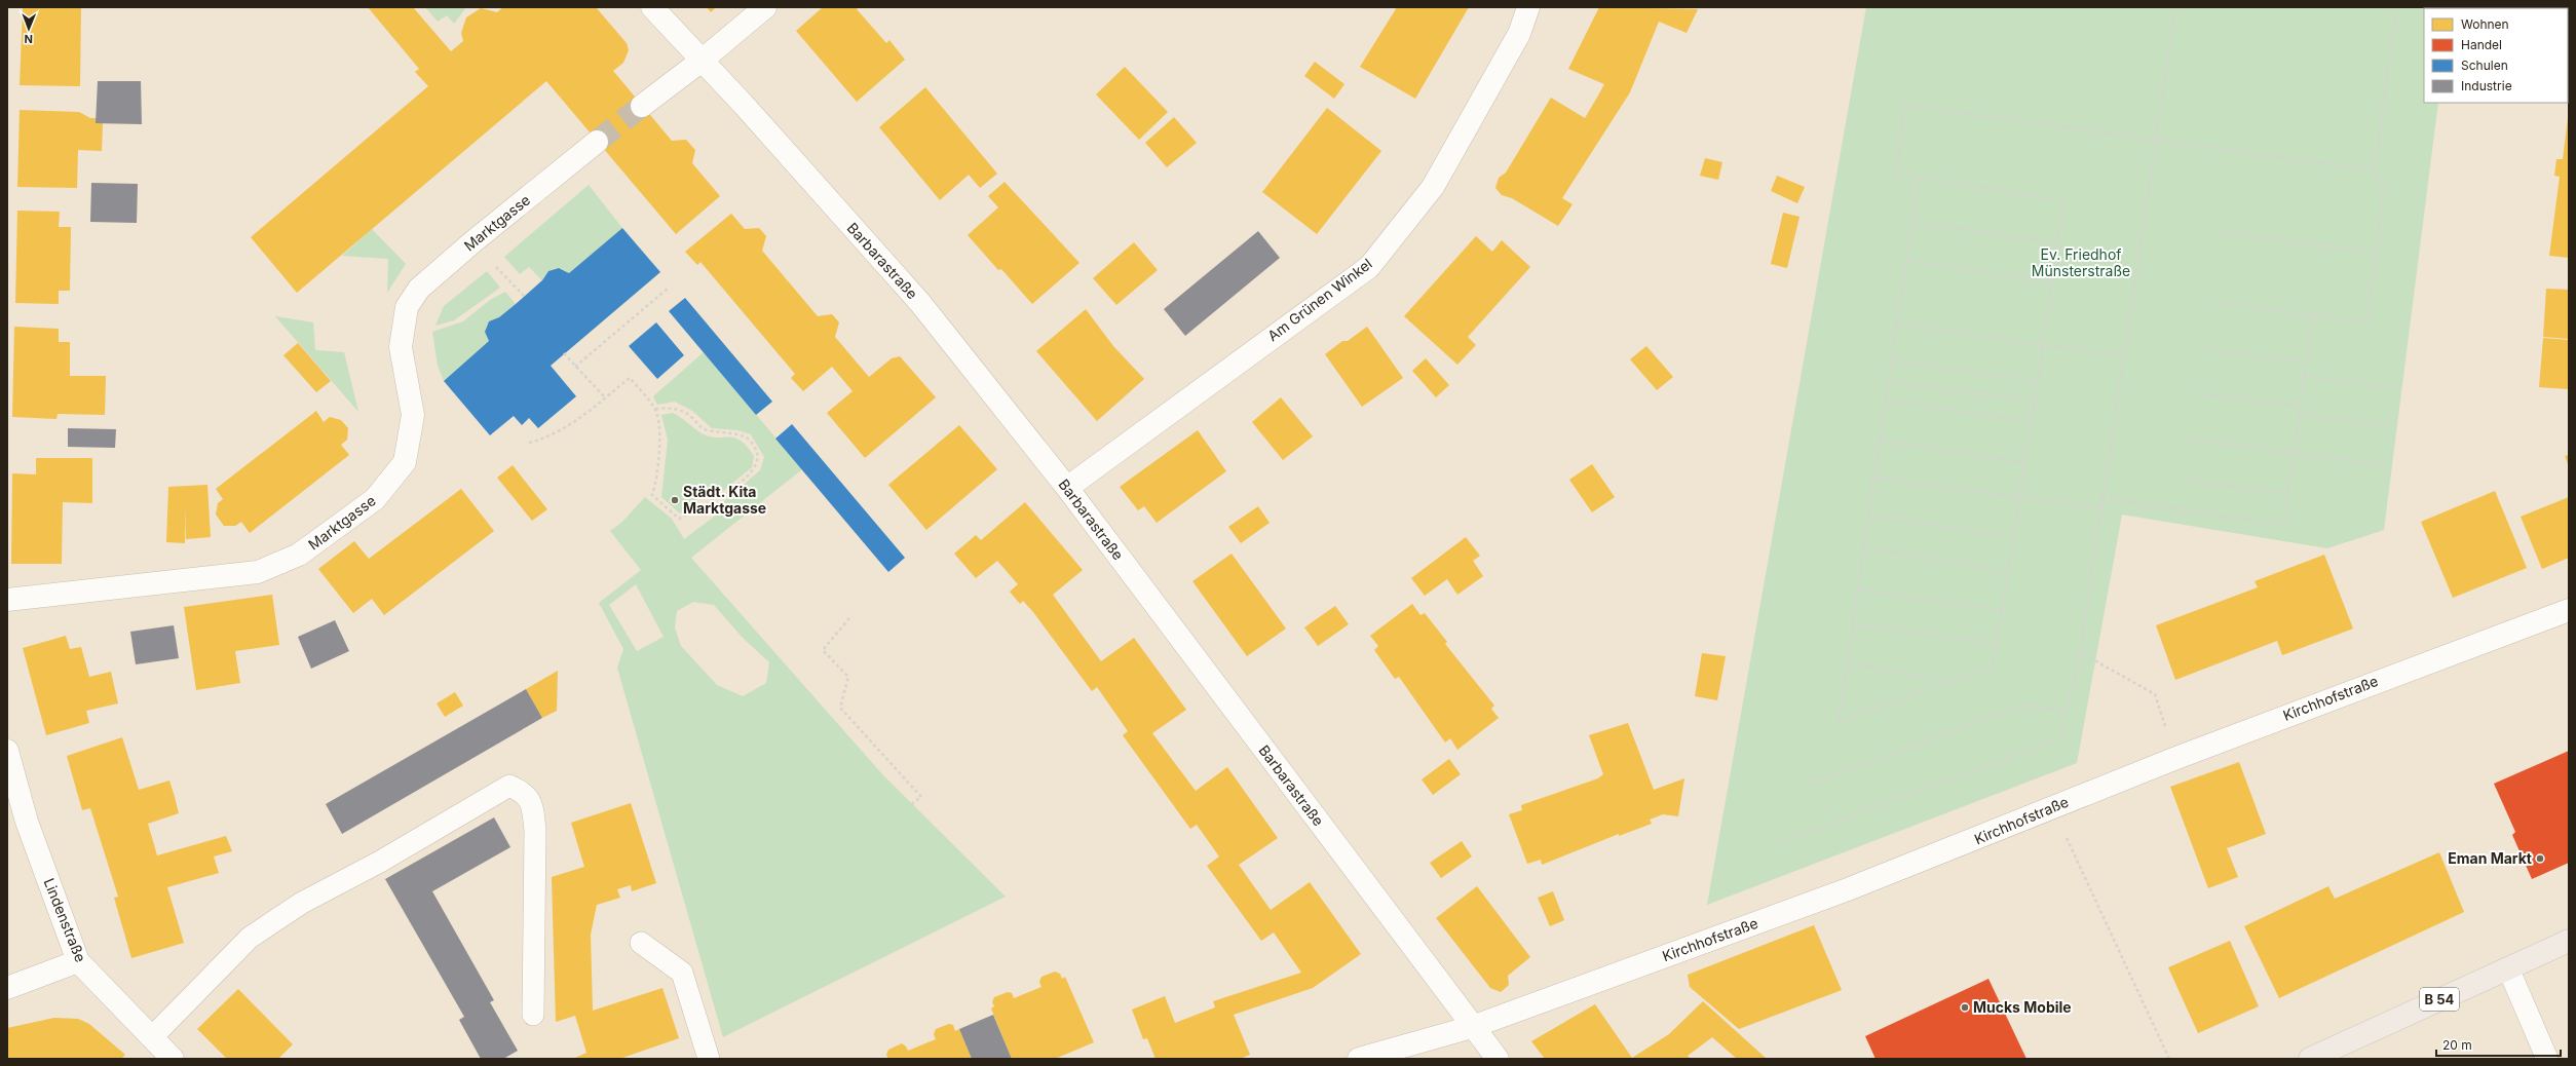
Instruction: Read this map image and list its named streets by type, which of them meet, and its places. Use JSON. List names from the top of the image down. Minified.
{"streets":{"main road":["B 54"],"street":["Marktgasse","Barbarastraße","Am Grünen Winkel","Kirchhofstraße","Lindenstraße"]},"crossings":[["Barbarastraße","Am Grünen Winkel"],["Barbarastraße","Kirchhofstraße"]],"parks":["Ev. Friedhof Münsterstraße"],"places":["Städt. Kita Marktgasse","Eman Markt","Mucks Mobile"],"legend":["Wohnen","Handel","Schulen","Industrie"],"scale_bar":"20 m","north":"bottom"}
